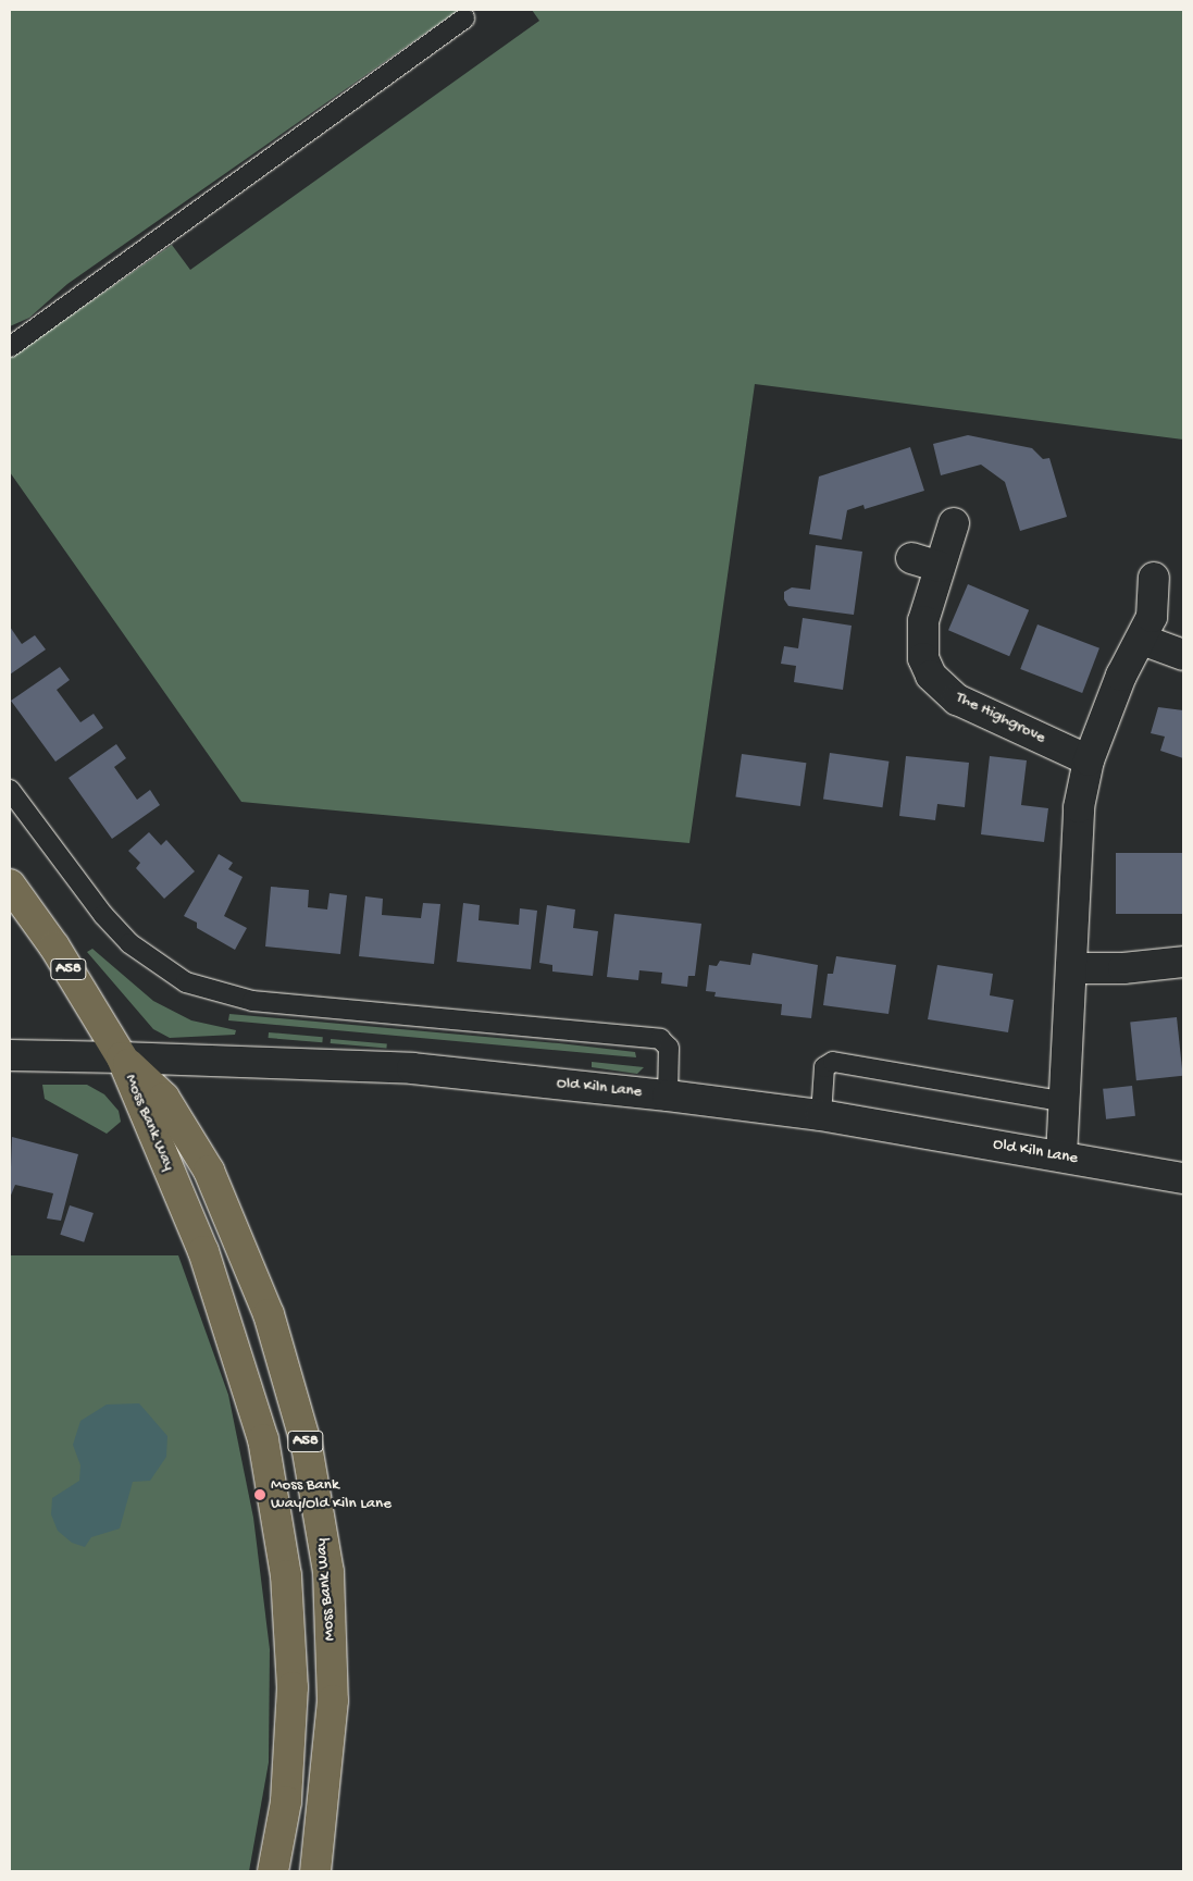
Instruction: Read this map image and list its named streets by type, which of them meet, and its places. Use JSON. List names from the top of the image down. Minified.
{"streets":{"highway":["A58","Moss Bank Way"],"street":["The Highgrove","Old Kiln Lane"]},"crossings":[["A58","Old Kiln Lane"],["A58","Moss Bank Way"],["Old Kiln Lane","Moss Bank Way"]],"places":["Moss Bank Way/Old Kiln Lane"]}
